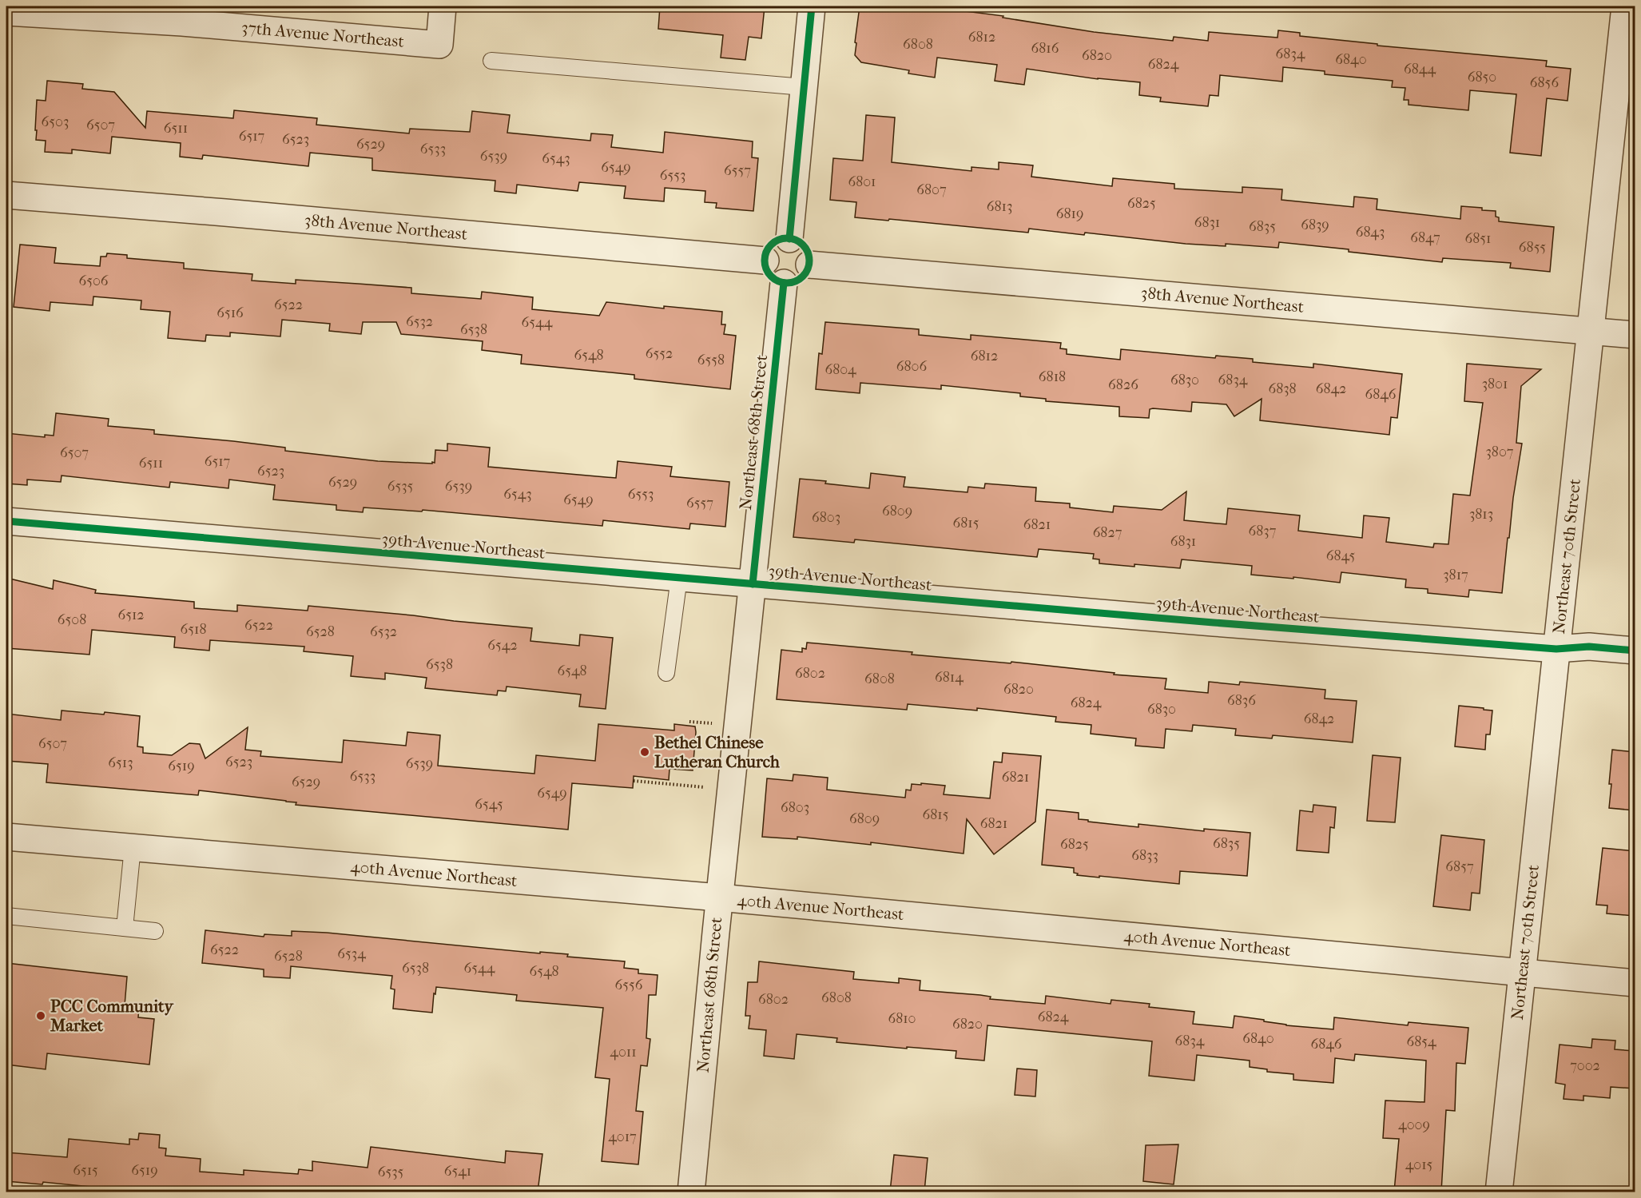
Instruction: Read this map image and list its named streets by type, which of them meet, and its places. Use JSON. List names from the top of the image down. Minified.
{"streets":{"street":["37th Avenue Northeast","38th Avenue Northeast","Northeast 68th Street","39th Avenue Northeast","Northeast 70th Street","40th Avenue Northeast"]},"crossings":[["38th Avenue Northeast","Northeast 68th Street"],["38th Avenue Northeast","Northeast 70th Street"],["Northeast 68th Street","39th Avenue Northeast"],["Northeast 68th Street","40th Avenue Northeast"],["39th Avenue Northeast","Northeast 70th Street"],["Northeast 70th Street","40th Avenue Northeast"]],"places":["Bethel Chinese Lutheran Church","PCC Community Market"],"house_numbers":["6812","6808","6816","6834","6820","6840","6824","6844","6850","6856","6503","6507","6511","6517","6523","6529","6533","6539","6543","6549","6557","6553","6801","6807","6825","6813","6819","6831","6839","6835","6843","6847","6851","6855","6506","6522","6516","6532","6544","6538","6552","6548","6812","6558","6806","6804","6818","6830","6834","3801","6826","6838","6842","6846","3807","6507","6517","6511","6523","6529","6535","6539","6543","6553","6549","6557","6809","3813","6803","6815","6821","6837","6827","6831","6845","3817","6512","6508","6522","6518","6528","6532","6542","6538","6548","6802","6814","6808","6820","6836","6824","6830","6842","6507","6523","6513","6539","6519","6533","6821","6529","6549","6545","6803","6815","6809","6821","6835","6825","6833","6857","6522","6534","6528","6538","6544","6548","6556","6808","6802","6824","6810","6820","6840","6834","6854","6846","4011","7002","4009","4017","4015","6515","6519","6541","6535"]}
